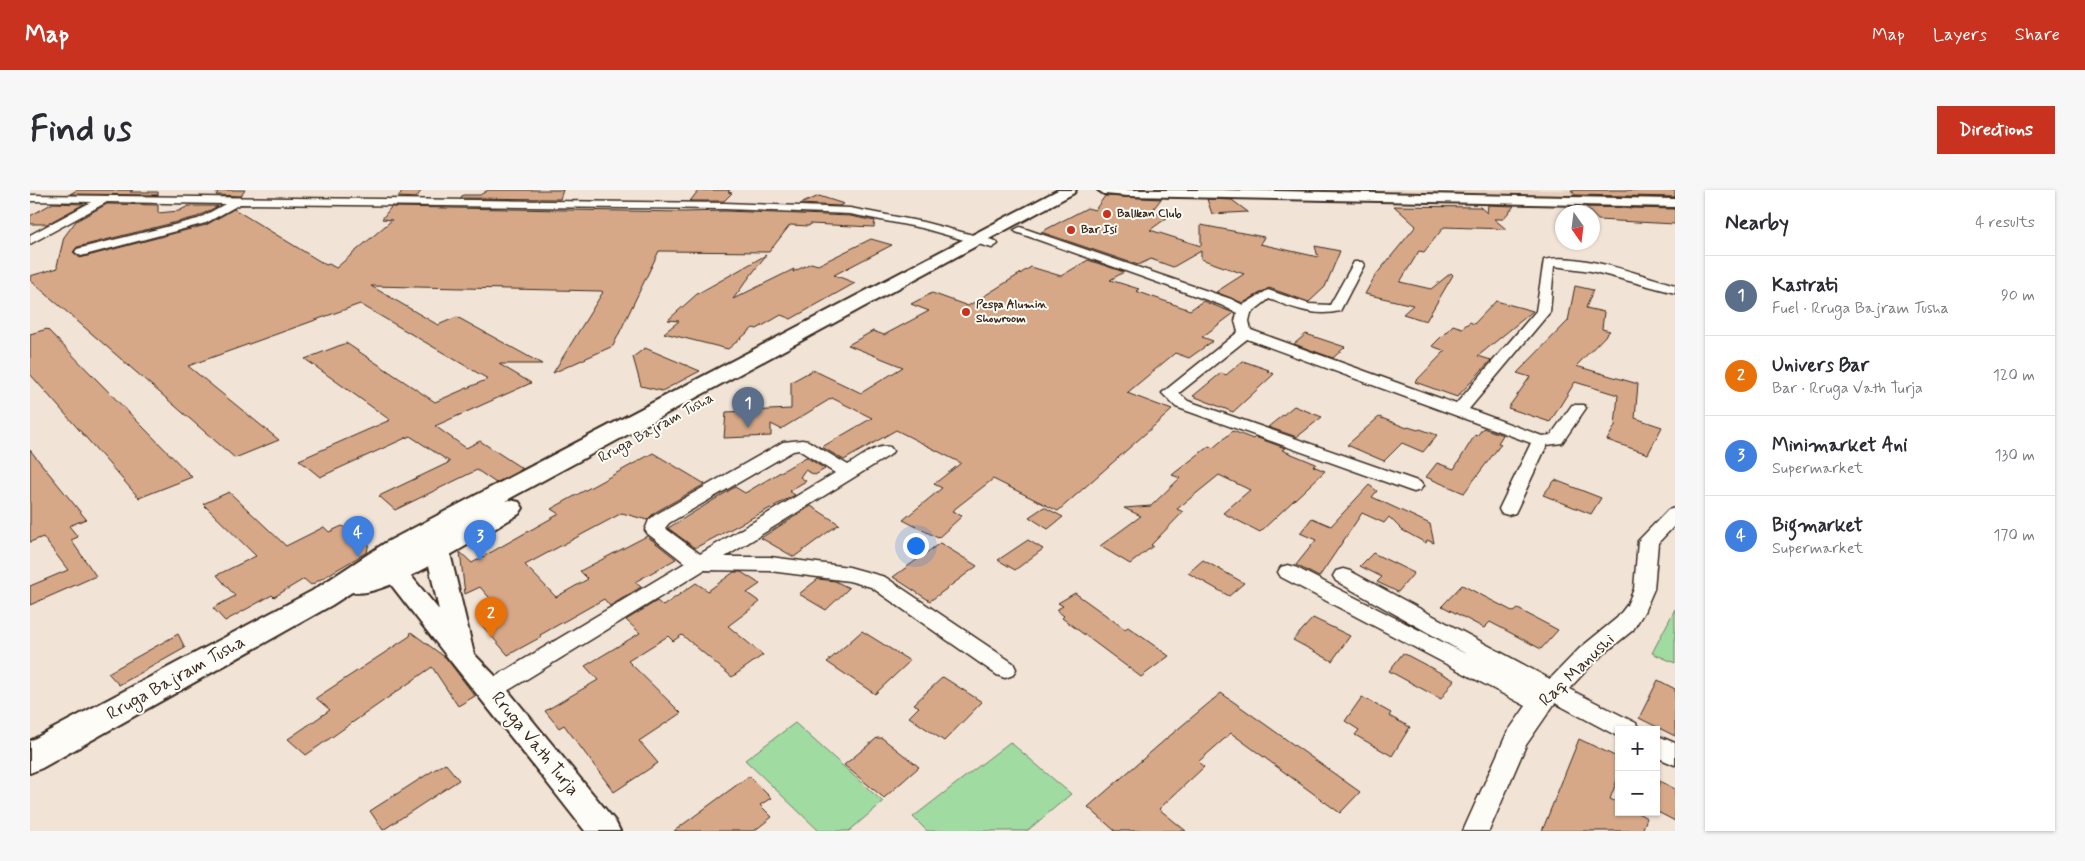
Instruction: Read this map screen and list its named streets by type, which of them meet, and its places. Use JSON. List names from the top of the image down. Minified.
{"streets":{"main road":["Rruga Bajram Tusha"],"street":["Raq Manushi","Rruga Vath Turja"]},"crossings":[["Rruga Bajram Tusha","Rruga Vath Turja"]],"places":["Ballkan Club","Bar Isi","Pespa Alumin Showroom"],"north":"bottom","page":{"header":"Map","nav":["Map","Layers","Share"],"buttons":"Directions","title":"Find us","heading":["Nearby","4 results"],"list":[{"mark":"1","name":"Kastrati","note":"Fuel · Rruga Bajram Tusha","value":"90 m"},{"mark":"2","name":"Univers Bar","note":"Bar · Rruga Vath Turja","value":"120 m"},{"mark":"3","name":"Minimarket Ani","note":"Supermarket","value":"130 m"},{"mark":"4","name":"Bigmarket","note":"Supermarket","value":"170 m"}],"pins":["1","4","3","2"],"map_buttons":["+","−"]}}
